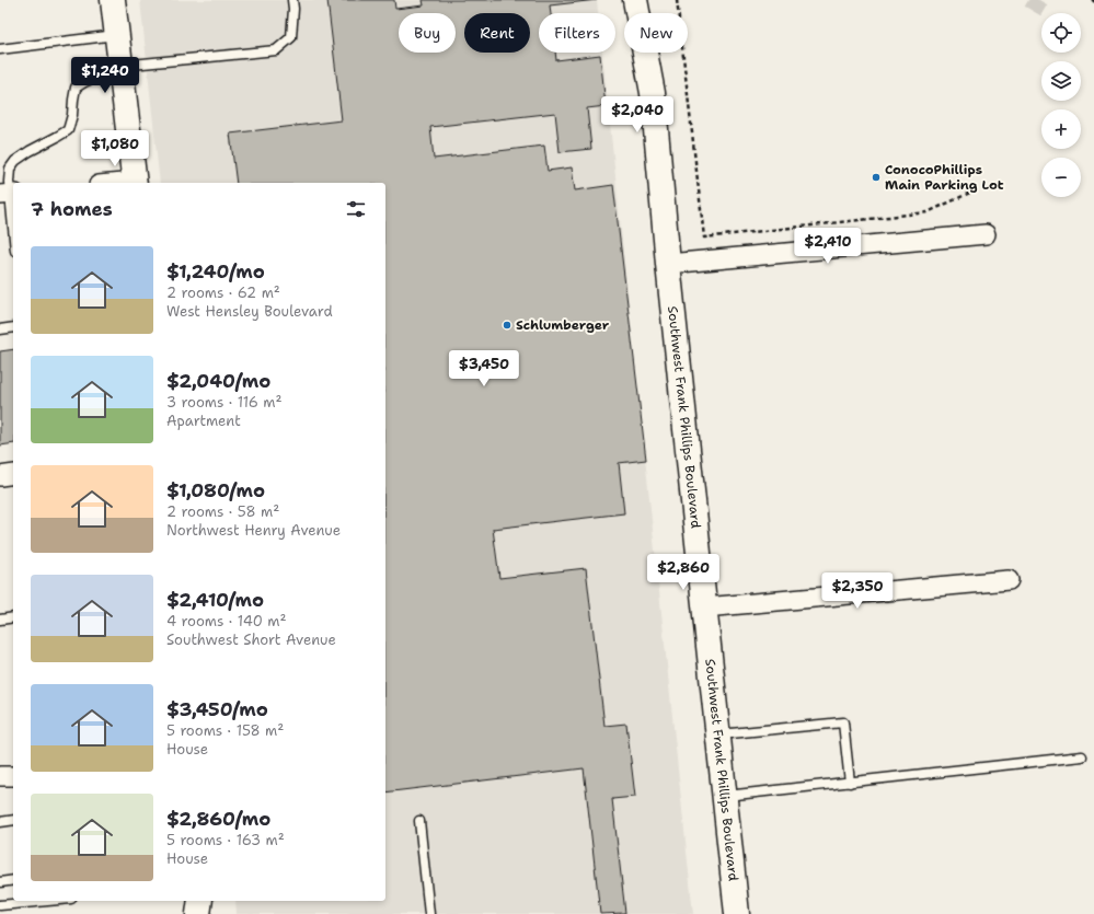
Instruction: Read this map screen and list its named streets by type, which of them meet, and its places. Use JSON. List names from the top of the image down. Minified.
{"streets":{"main road":["Southwest Frank Phillips Boulevard"]},"places":["ConocoPhillips Main Parking Lot","Schlumberger"],"page":{"map_buttons":["+","−"],"chip":["Buy","Rent","Filters","New"],"price":["$1,240","$2,040","$1,080","$2,410","$3,450","$2,860","$2,350"],"heading":"7 homes","list":[{"name":"$1,240/mo","note":"2 rooms · 62 m² · West Hensley Boulevard"},{"name":"$2,040/mo","note":"3 rooms · 116 m² · Apartment"},{"name":"$1,080/mo","note":"2 rooms · 58 m² · Northwest Henry Avenue"},{"name":"$2,410/mo","note":"4 rooms · 140 m² · Southwest Short Avenue"},{"name":"$3,450/mo","note":"5 rooms · 158 m² · House"},{"name":"$2,860/mo","note":"5 rooms · 163 m² · House"}]}}
